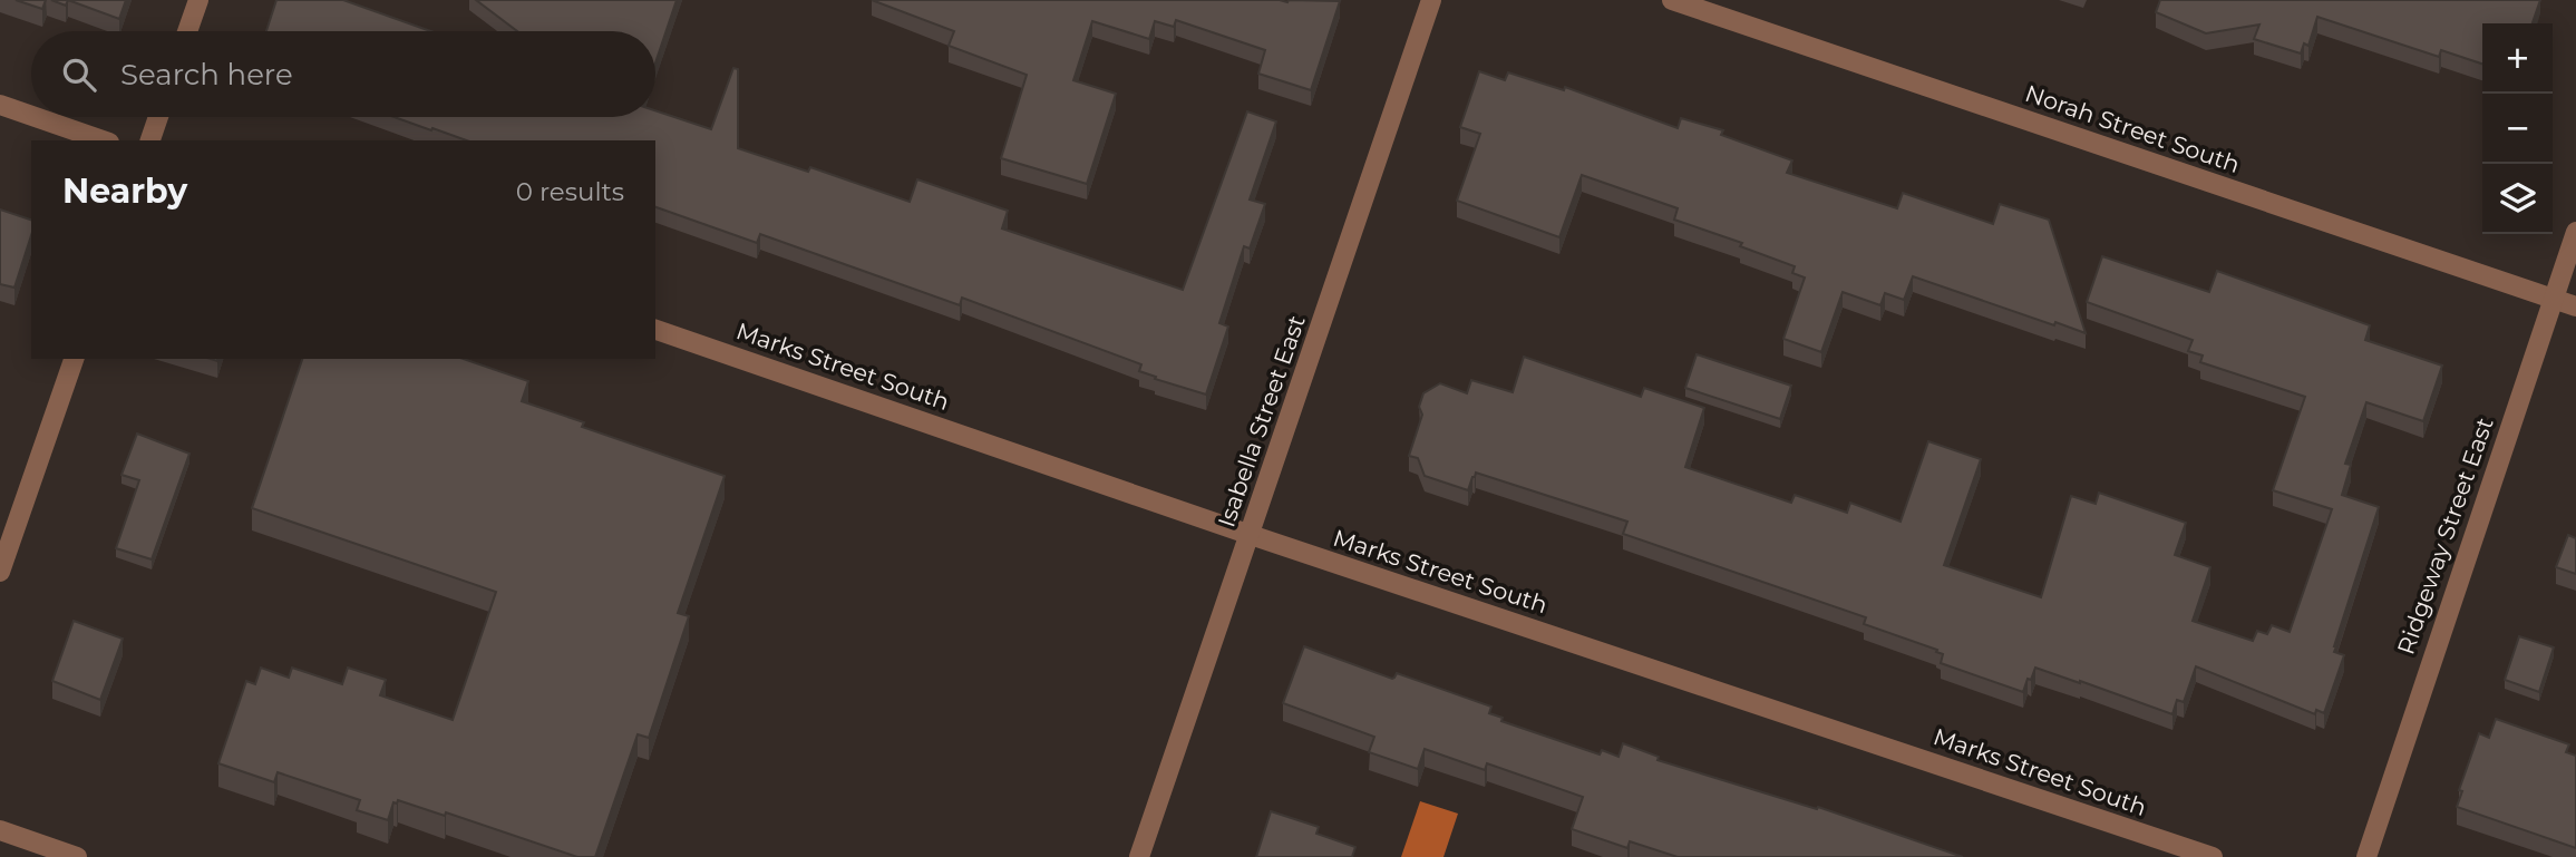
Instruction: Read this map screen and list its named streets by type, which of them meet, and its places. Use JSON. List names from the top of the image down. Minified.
{"streets":{"street":["Norah Street South","Marks Street South","Isabella Street East","Ridgeway Street East"]},"crossings":[["Norah Street South","Ridgeway Street East"],["Marks Street South","Isabella Street East"]],"page":{"map_buttons":["+","−"],"search":"Search here","heading":["Nearby","0 results"]}}
